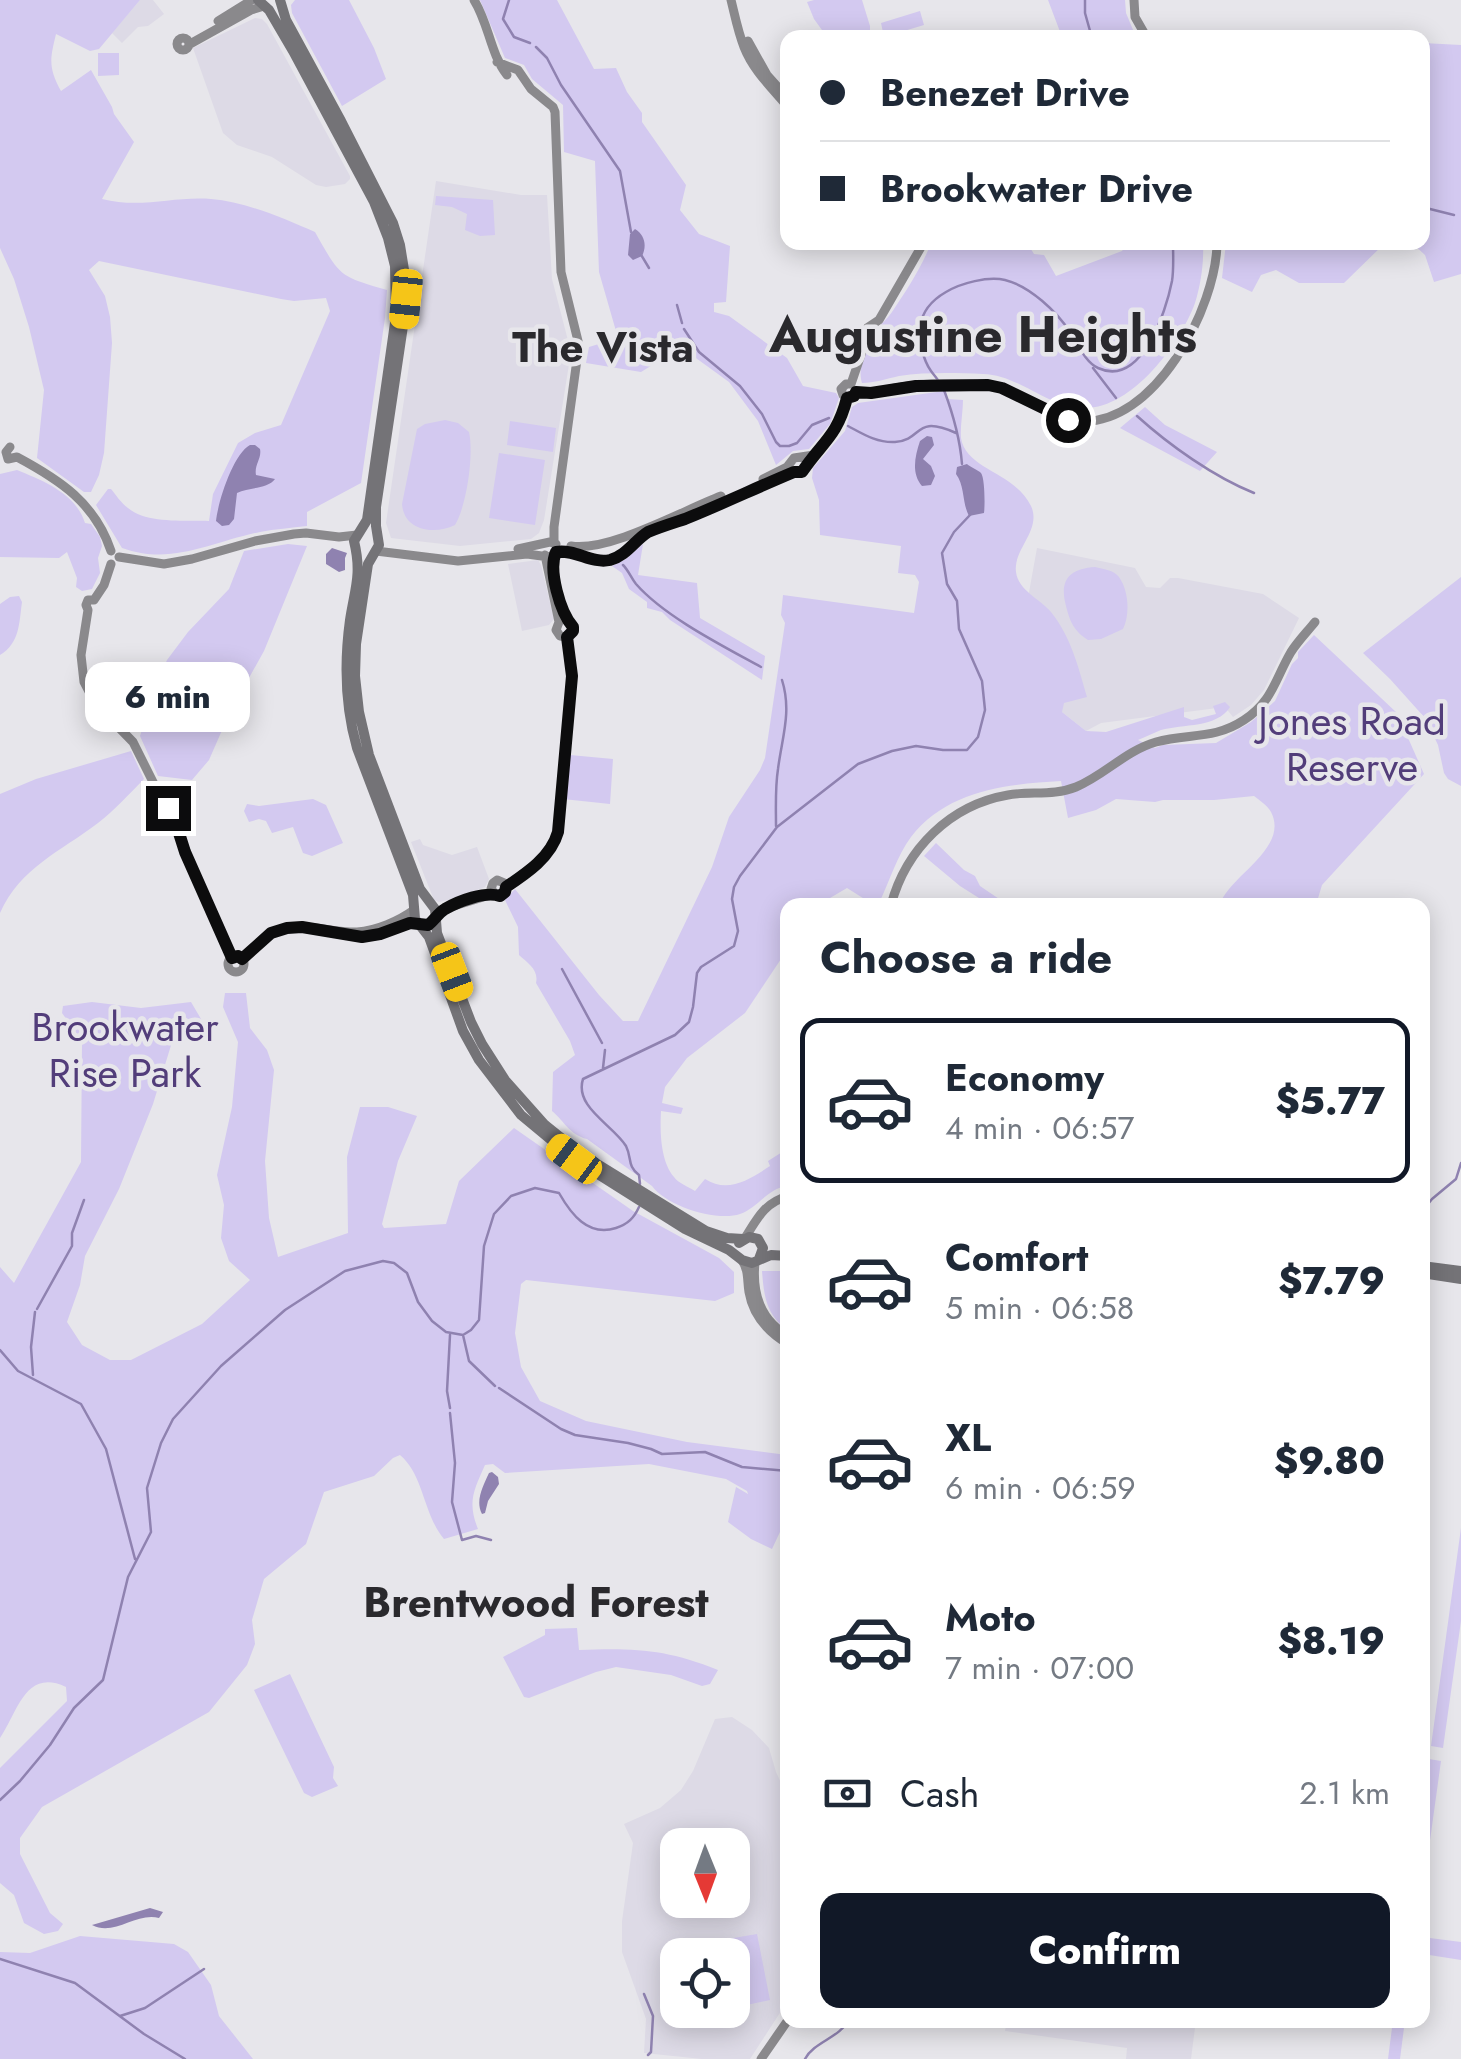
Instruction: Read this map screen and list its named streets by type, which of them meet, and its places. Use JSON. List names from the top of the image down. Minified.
{"districts":["Augustine Heights","The Vista","Brentwood Forest"],"parks":["Jones Road Reserve","Brookwater Rise Park"],"north":"bottom","page":{"banner":["Benezet Drive","Brookwater Drive"],"bubble":"6 min","heading":"Choose a ride","list":[{"name":"Economy","note":"4 min · 06:57","value":"$5.77"},{"name":"Comfort","note":"5 min · 06:58","value":"$7.79"},{"name":"XL","note":"6 min · 06:59","value":"$9.80"},{"name":"Moto","note":"7 min · 07:00","value":"$8.19"}],"pay":["Cash","2.1 km"],"buttons":"Confirm"}}
